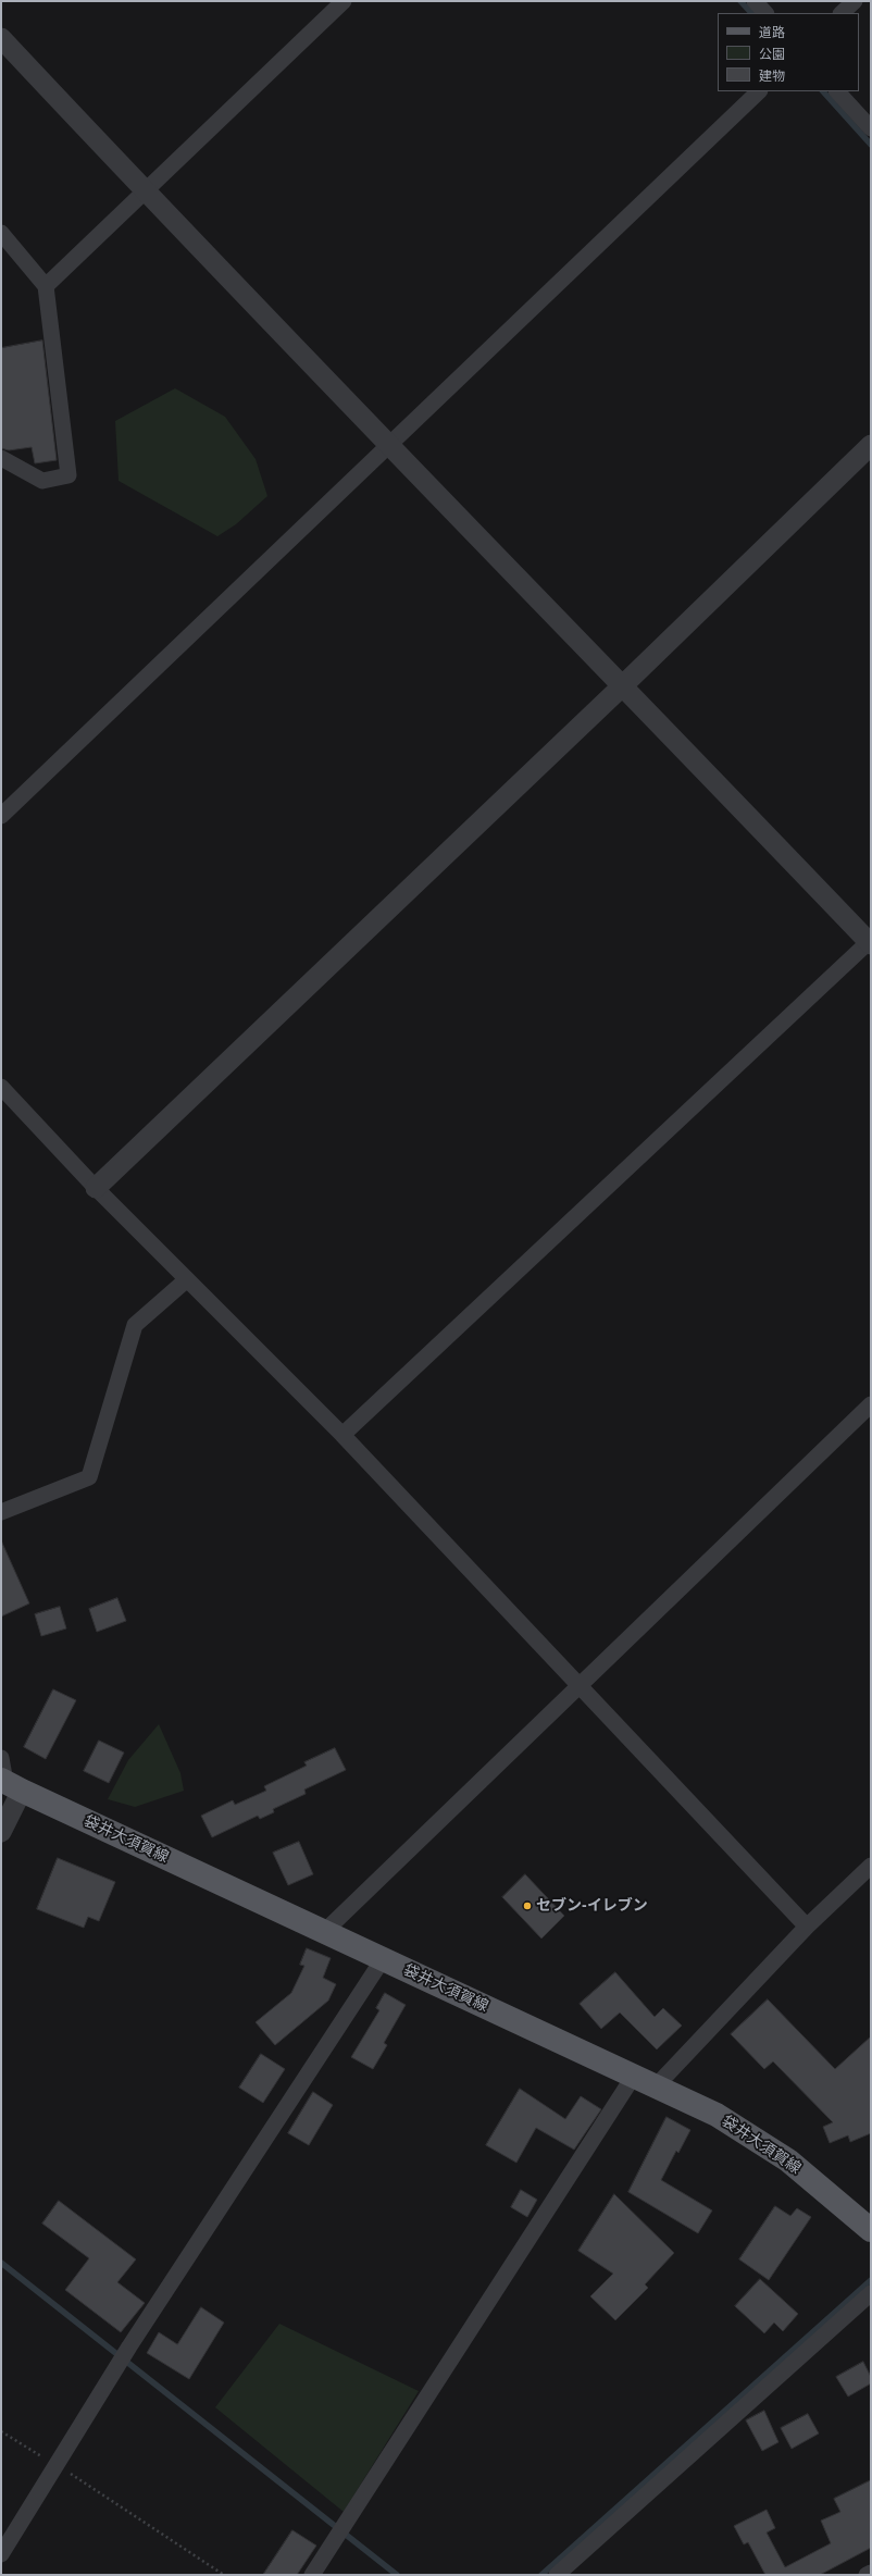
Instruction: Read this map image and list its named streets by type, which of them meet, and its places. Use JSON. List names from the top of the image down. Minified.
{"streets":{"main road":["袋井大須賀線"]},"places":["セブン-イレブン"],"legend":["道路","公園","建物"]}
